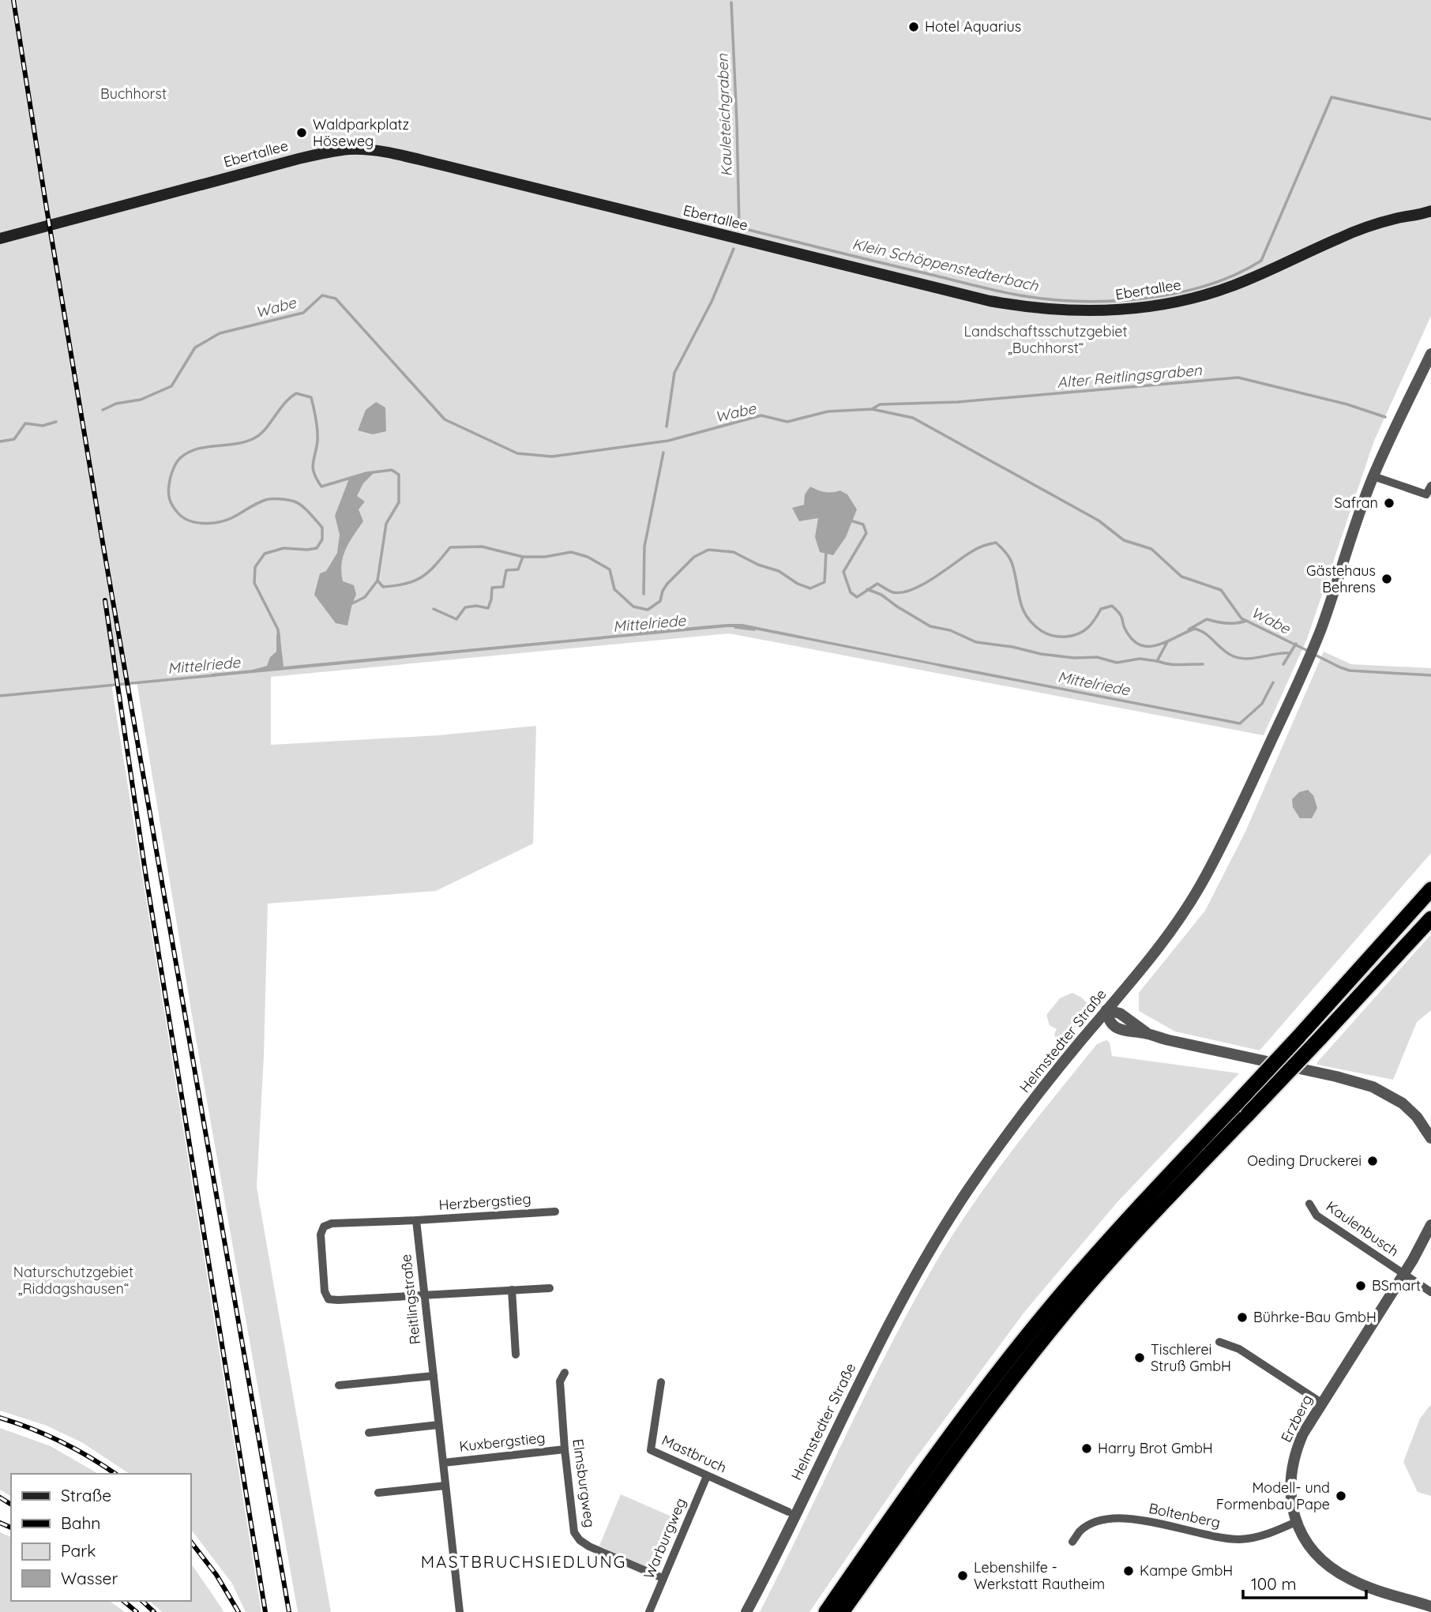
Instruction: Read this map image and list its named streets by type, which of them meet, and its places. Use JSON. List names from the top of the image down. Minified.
{"streets":{"main road":["Ebertallee"],"street":["Helmstedter Straße","Herzbergstieg","Kaulenbusch","Reitlingstraße","Erzberg","Kuxbergstieg","Mastbruch","Elmsburgweg","Boltenberg","Warburgweg"]},"crossings":[["Herzbergstieg","Reitlingstraße"],["Kaulenbusch","Erzberg"],["Reitlingstraße","Kuxbergstieg"],["Erzberg","Boltenberg"],["Kuxbergstieg","Elmsburgweg"],["Mastbruch","Warburgweg"],["Elmsburgweg","Warburgweg"]],"districts":["MASTBRUCHSIEDLUNG"],"water":["Kauleteichgraben","Klein Schöppenstedterbach","Wabe","Alter Reitlingsgraben","Mittelriede"],"parks":["Buchhorst","Landschaftsschutzgebiet „Buchhorst“","Naturschutzgebiet „Riddagshausen“"],"places":["Hotel Aquarius","Waldparkplatz Höseweg","Safran","Gästehaus Behrens","Oeding Druckerei","BSmart","Bührke-Bau GmbH","Tischlerei Struß GmbH","Harry Brot GmbH","Modell- und Formenbau Pape","Kampe GmbH","Lebenshilfe - Werkstatt Rautheim"],"legend":["Straße","Bahn","Park","Wasser"],"scale_bar":"100 m"}
